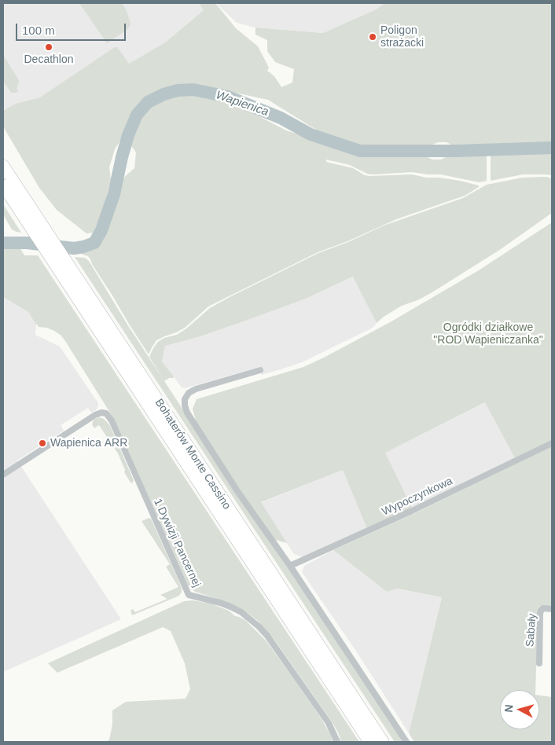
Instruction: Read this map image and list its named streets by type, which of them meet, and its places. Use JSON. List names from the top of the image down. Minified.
{"streets":{"highway":["Bohaterów Monte Cassino"],"street":["Wypoczynkowa","1 Dywizji Pancernej","Sabały"]},"water":["Wapienica"],"parks":["Ogródki działkowe \"ROD Wapieniczanka\""],"places":["Poligon strażacki","Decathlon","Wapienica ARR"],"scale_bar":"100 m","north":"left"}
